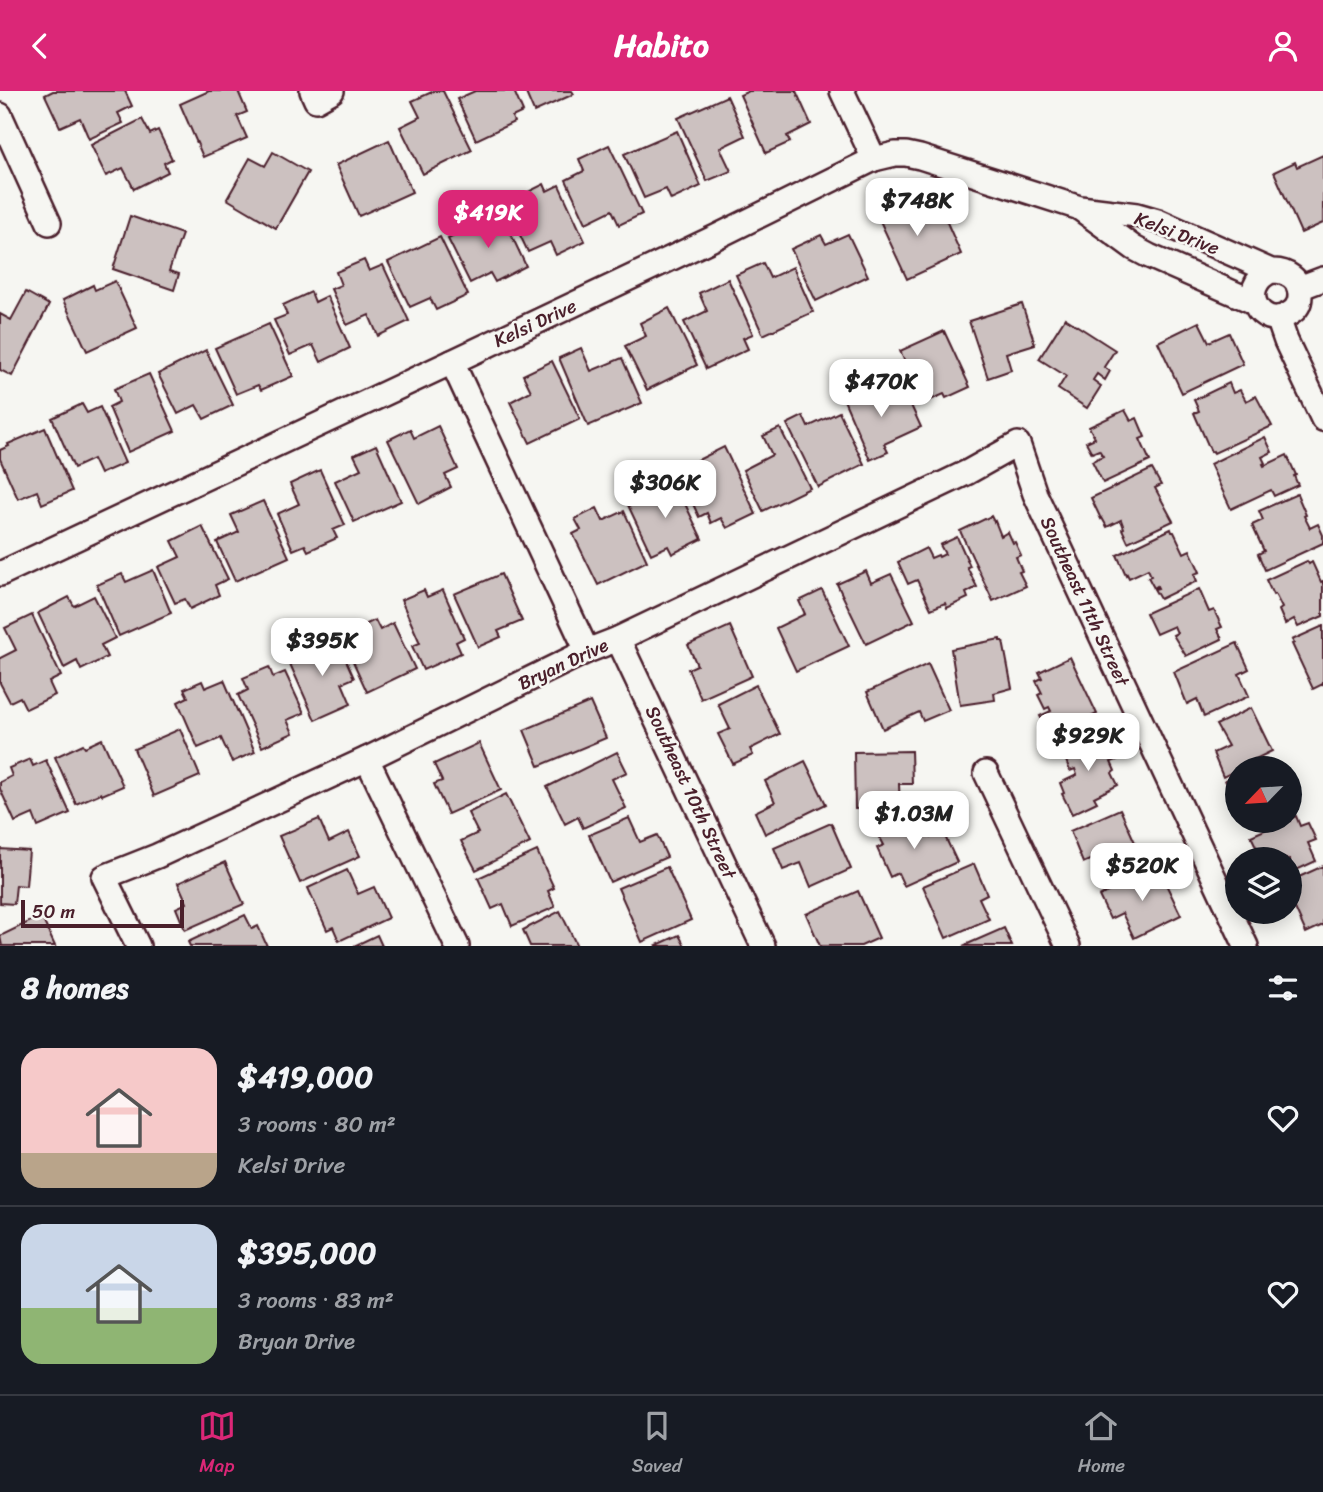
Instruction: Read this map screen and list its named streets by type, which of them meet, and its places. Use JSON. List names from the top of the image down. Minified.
{"streets":{"street":["Kelsi Drive","Southeast 11th Street","Bryan Drive","Southeast 10th Street"]},"crossings":[["Southeast 11th Street","Bryan Drive"],["Bryan Drive","Southeast 10th Street"]],"scale_bar":"50 m","north":"bottom left","page":{"header":"Habito","price":["$748K","$419K","$470K","$306K","$395K","$929K","$1.03M","$520K"],"scale":"50 m","heading":"8 homes","list":[{"name":"$419,000","note":"3 rooms · 80 m² · Kelsi Drive"},{"name":"$395,000","note":"3 rooms · 83 m² · Bryan Drive"}],"tabs":["Map","Saved","Home"]}}
